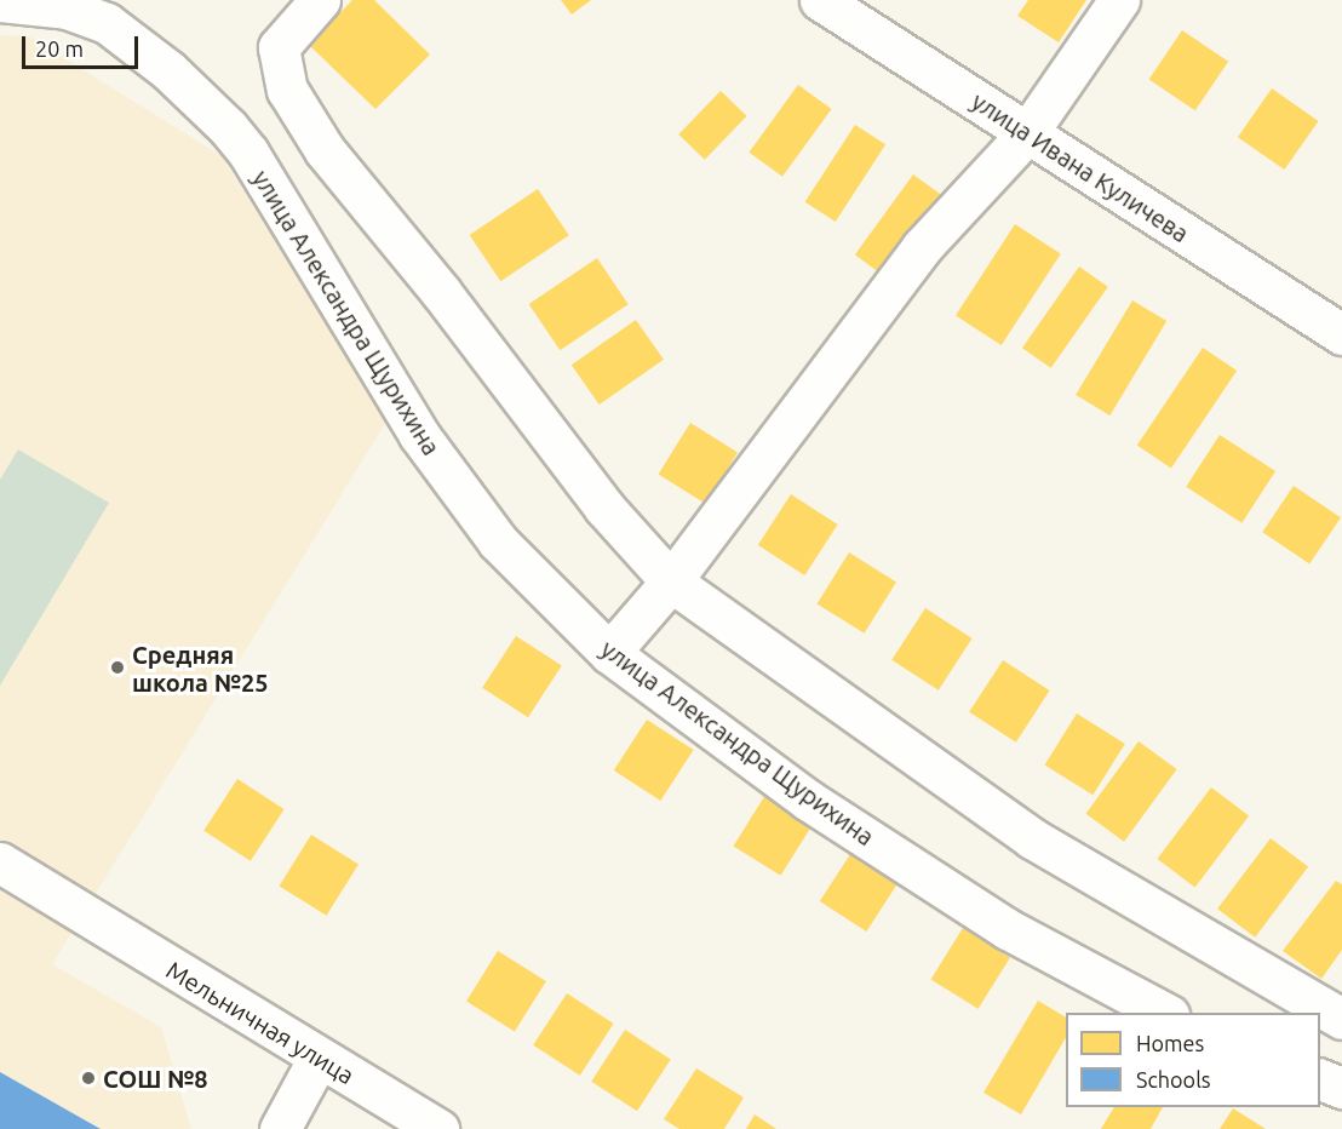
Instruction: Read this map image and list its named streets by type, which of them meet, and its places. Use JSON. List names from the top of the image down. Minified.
{"streets":{"street":["улица Ивана Куличева","улица Александра Щурихина","Мельничная улица"]},"places":["Средняя школа №25","СОШ №8"],"legend":["Homes","Schools"],"scale_bar":"20 m"}
